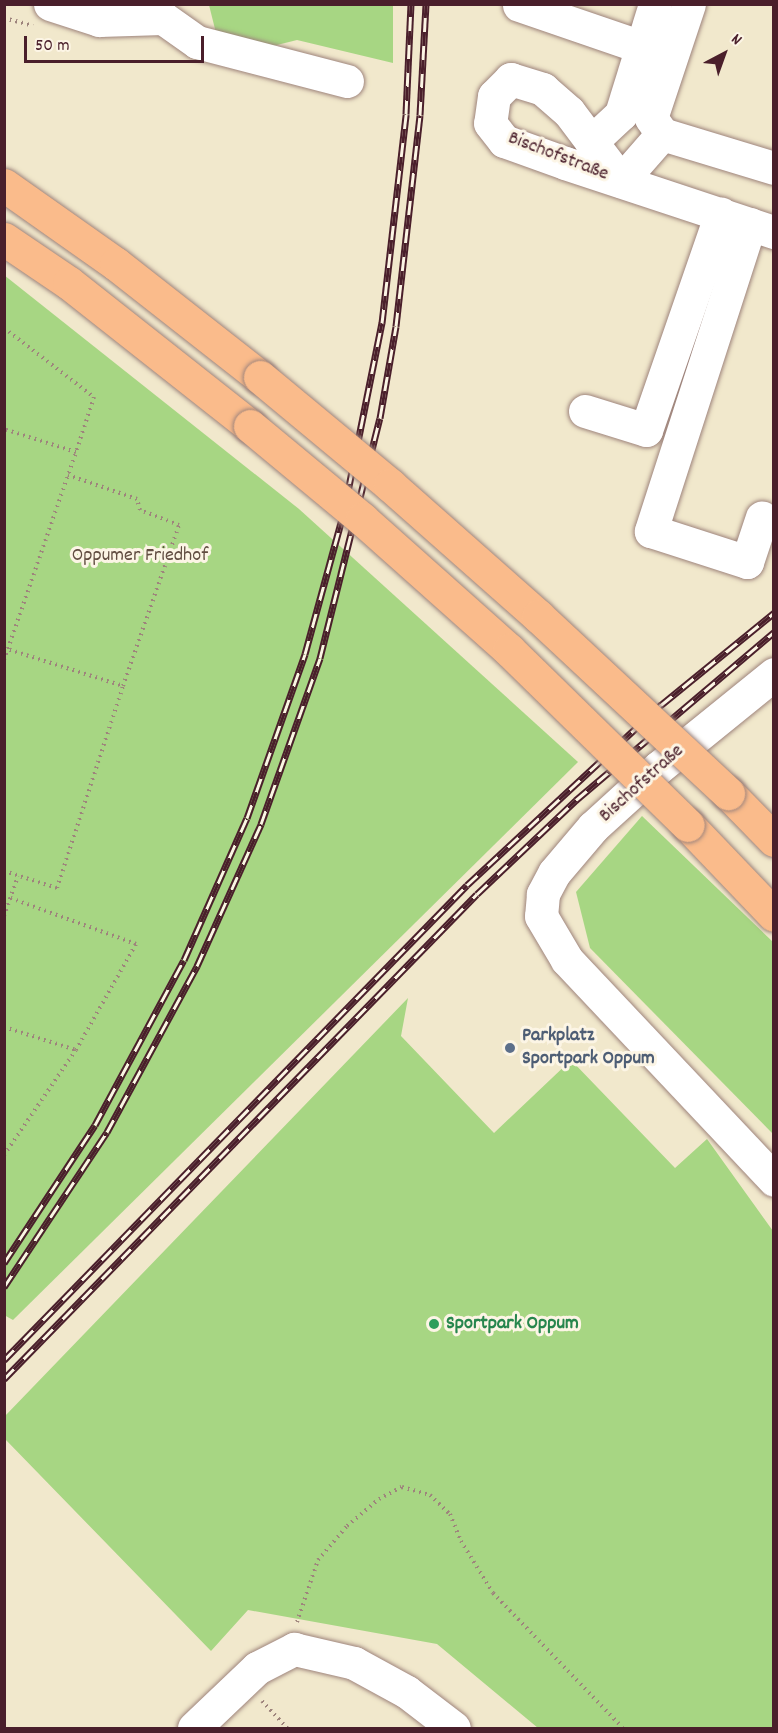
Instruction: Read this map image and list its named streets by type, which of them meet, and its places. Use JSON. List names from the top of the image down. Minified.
{"streets":{"street":["Bischofstraße"]},"parks":["Oppumer Friedhof"],"places":["Parkplatz Sportpark Oppum","Sportpark Oppum"],"scale_bar":"50 m","north":"top right"}
